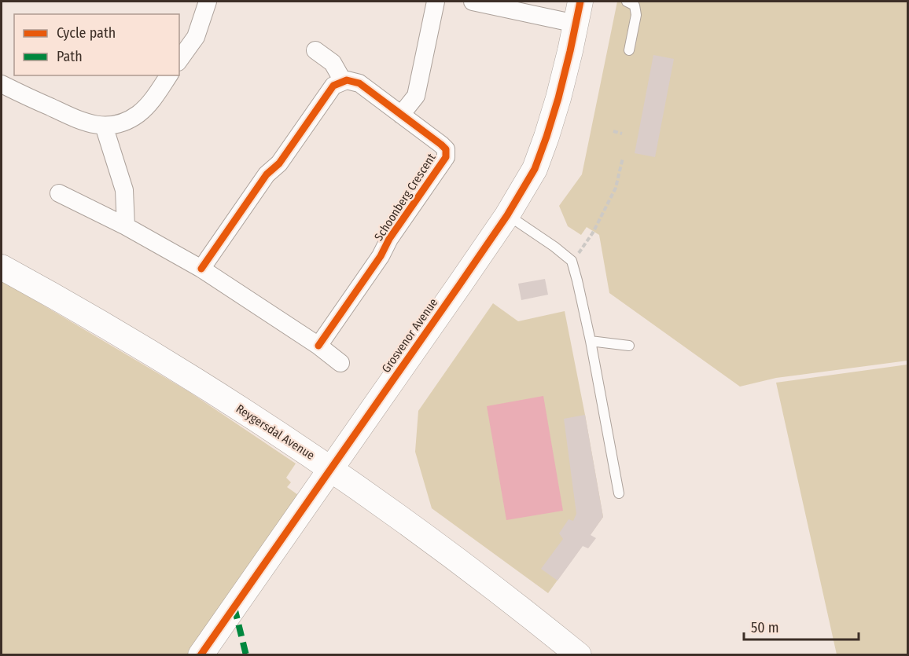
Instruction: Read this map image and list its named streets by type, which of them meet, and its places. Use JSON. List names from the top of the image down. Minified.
{"streets":{"street":["Schoonberg Crescent","Grosvenor Avenue","Reygersdal Avenue"]},"crossings":[["Grosvenor Avenue","Reygersdal Avenue"]],"legend":["Cycle path","Path"],"scale_bar":"50 m"}
